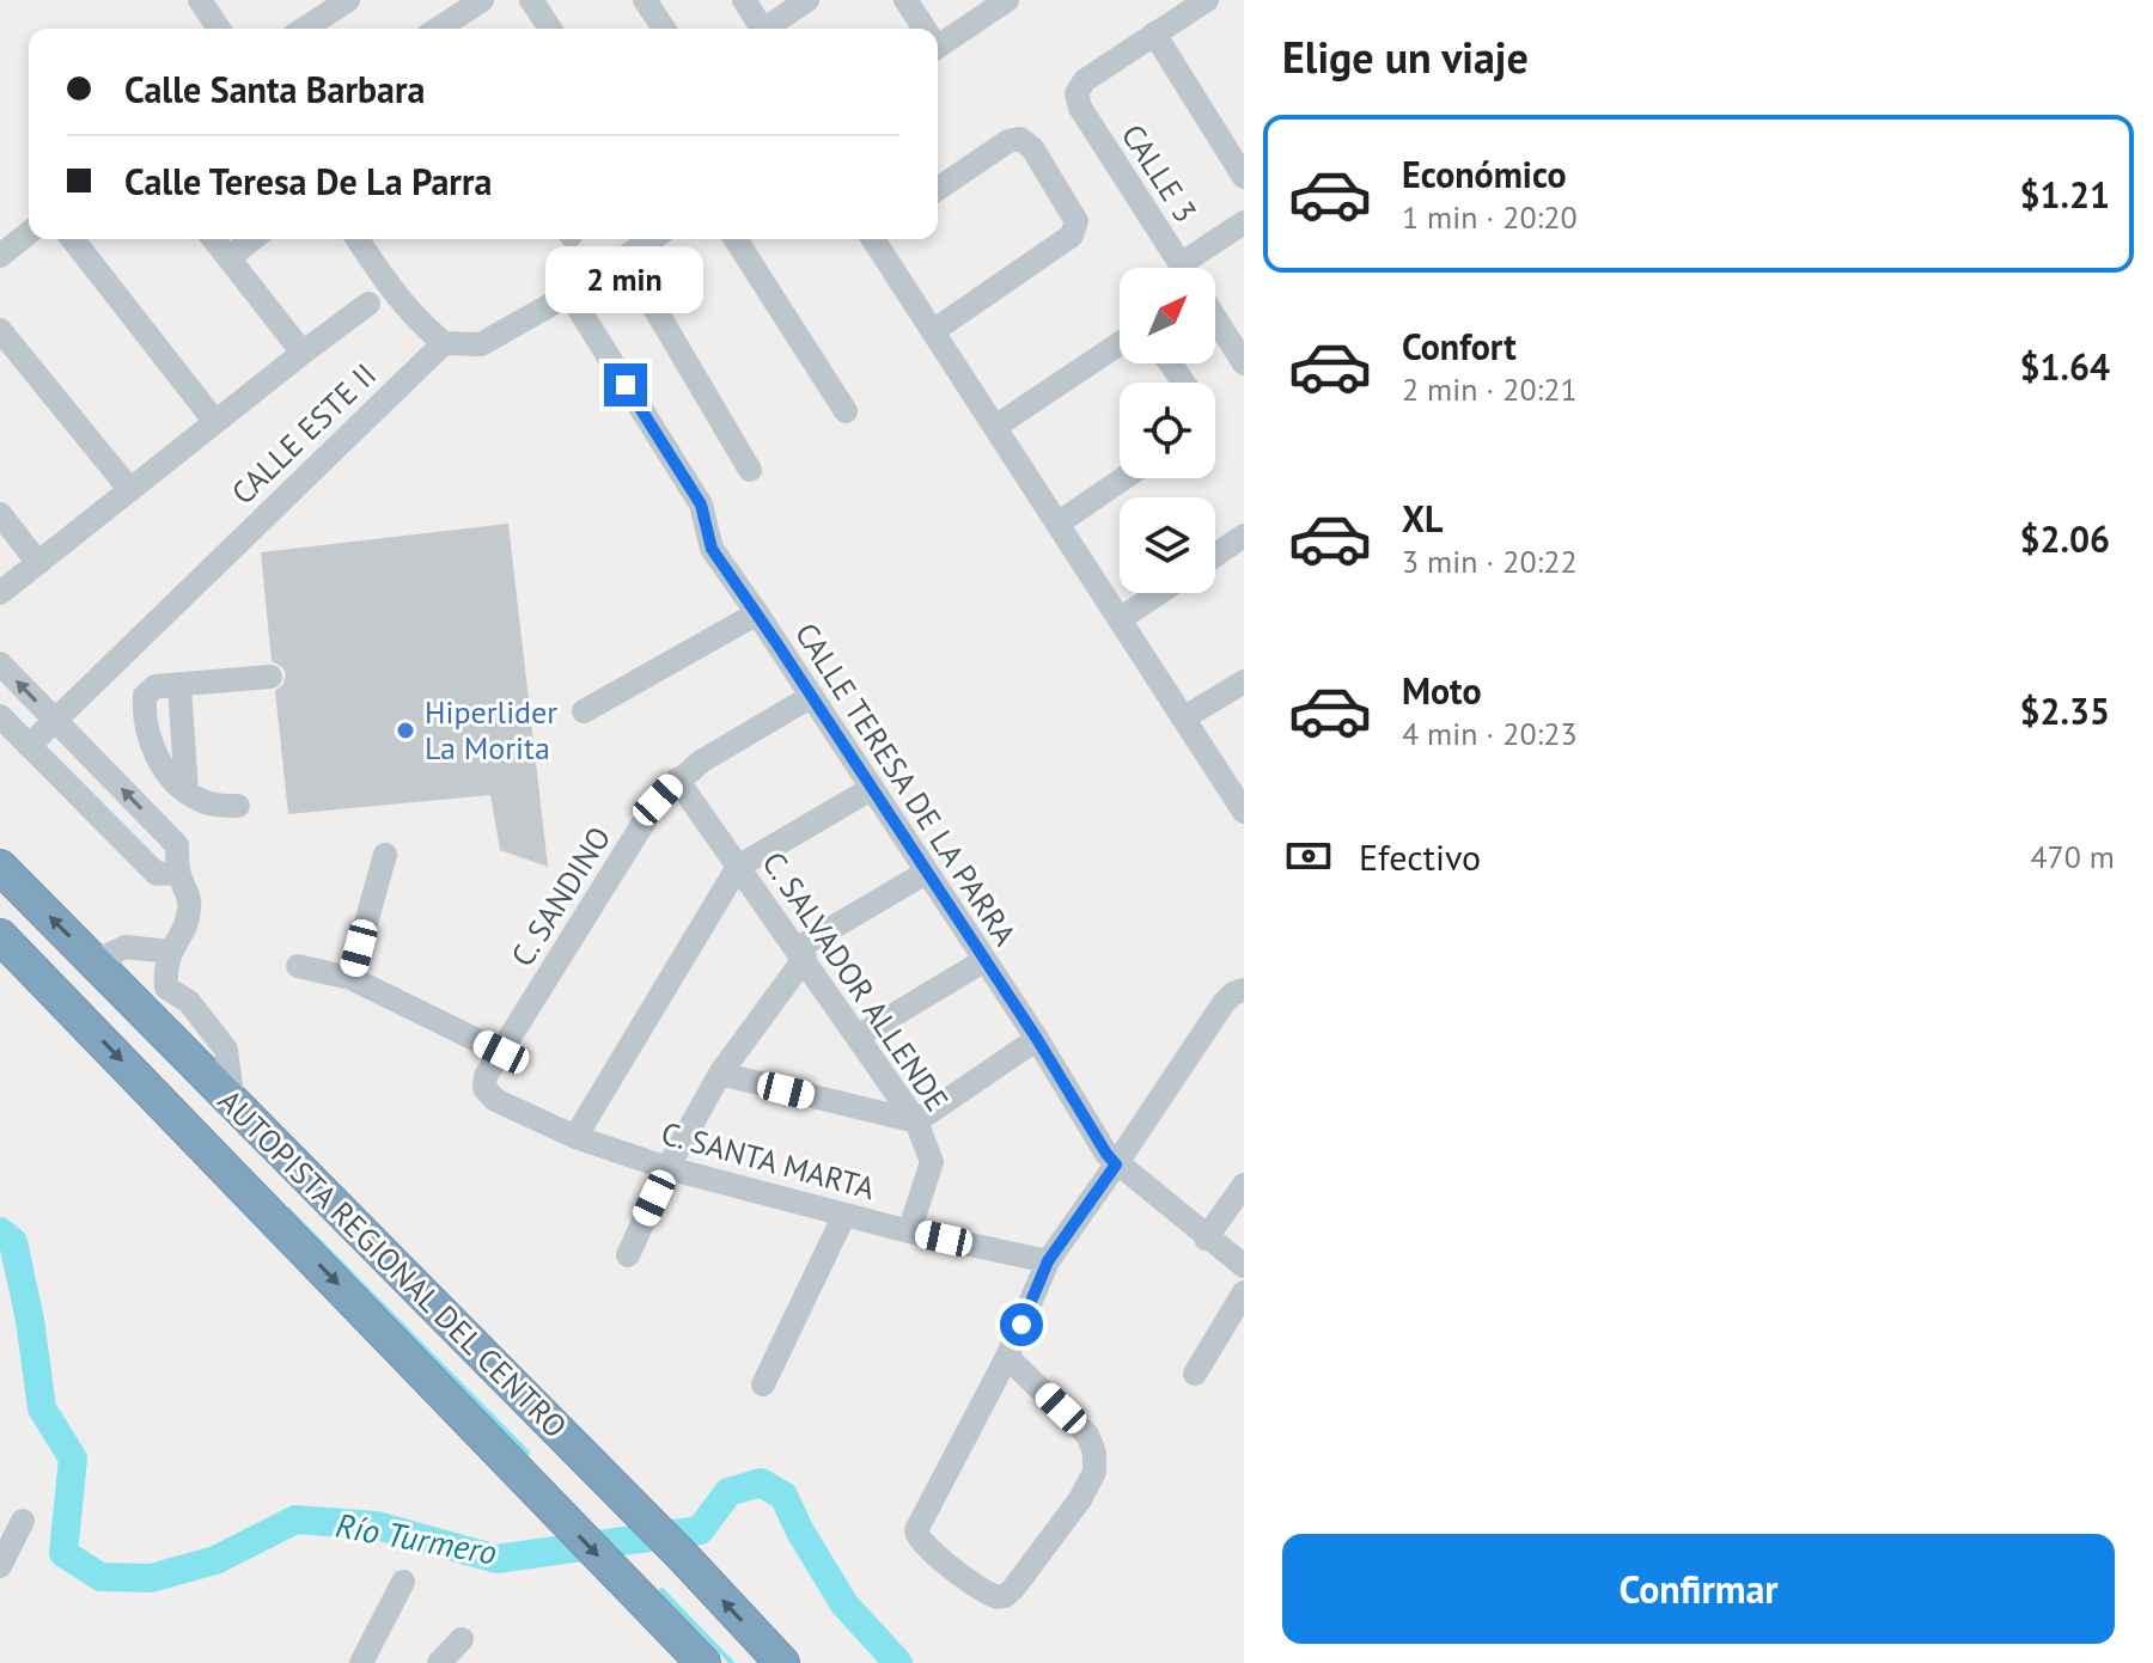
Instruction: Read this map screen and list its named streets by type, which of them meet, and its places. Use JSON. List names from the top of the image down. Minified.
{"streets":{"highway":["AUTOPISTA REGIONAL DEL CENTRO"],"street":["CALLE 3","CALLE ESTE II","CALLE TERESA DE LA PARRA","C. SANDINO","C. SALVADOR ALLENDE","C. SANTA MARTA"]},"crossings":[["CALLE TERESA DE LA PARRA","C. SANDINO"],["C. SANDINO","C. SALVADOR ALLENDE"],["C. SANDINO","C. SANTA MARTA"],["C. SALVADOR ALLENDE","C. SANTA MARTA"]],"water":["Río Turmero"],"places":["Hiperlider La Morita"],"north":"top right","page":{"heading":"Elige un viaje","banner":["Calle Santa Barbara","Calle Teresa De La Parra"],"list":[{"name":"Económico","note":"1 min · 20:20","value":"$1.21"},{"name":"Confort","note":"2 min · 20:21","value":"$1.64"},{"name":"XL","note":"3 min · 20:22","value":"$2.06"},{"name":"Moto","note":"4 min · 20:23","value":"$2.35"}],"bubble":"2 min","pay":["Efectivo","470 m"],"buttons":"Confirmar"}}
